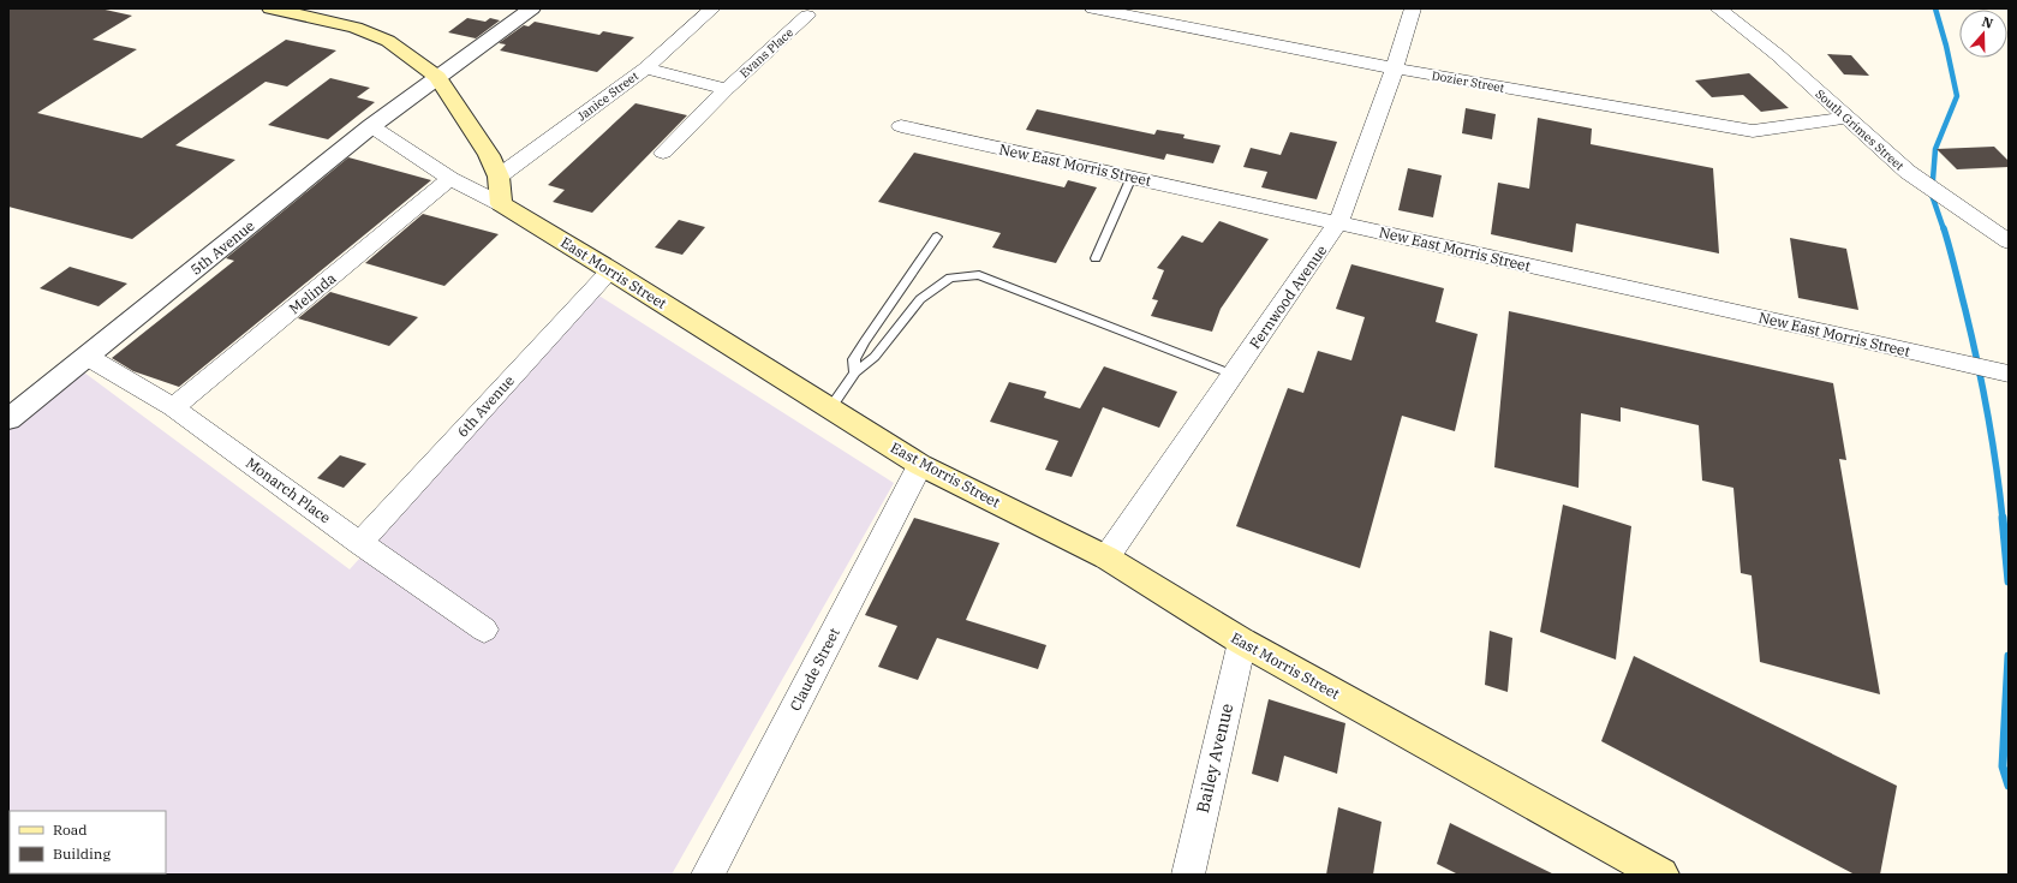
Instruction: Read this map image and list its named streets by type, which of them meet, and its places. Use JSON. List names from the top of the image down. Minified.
{"streets":{"main road":["East Morris Street"],"street":["Evans Place","Dozier Street","Janice Street","South Grimes Street","New East Morris Street","5th Avenue","Melinda","Fernwood Avenue","6th Avenue","Monarch Place","Claude Street","Bailey Avenue"]},"crossings":[["Evans Place","Janice Street"],["Dozier Street","South Grimes Street"],["Dozier Street","Fernwood Avenue"],["New East Morris Street","Fernwood Avenue"],["5th Avenue","Monarch Place"],["East Morris Street","Fernwood Avenue"],["East Morris Street","6th Avenue"],["East Morris Street","Claude Street"],["East Morris Street","Bailey Avenue"],["Melinda","Monarch Place"],["6th Avenue","Monarch Place"]],"legend":["Road","Building"],"north":"top"}
